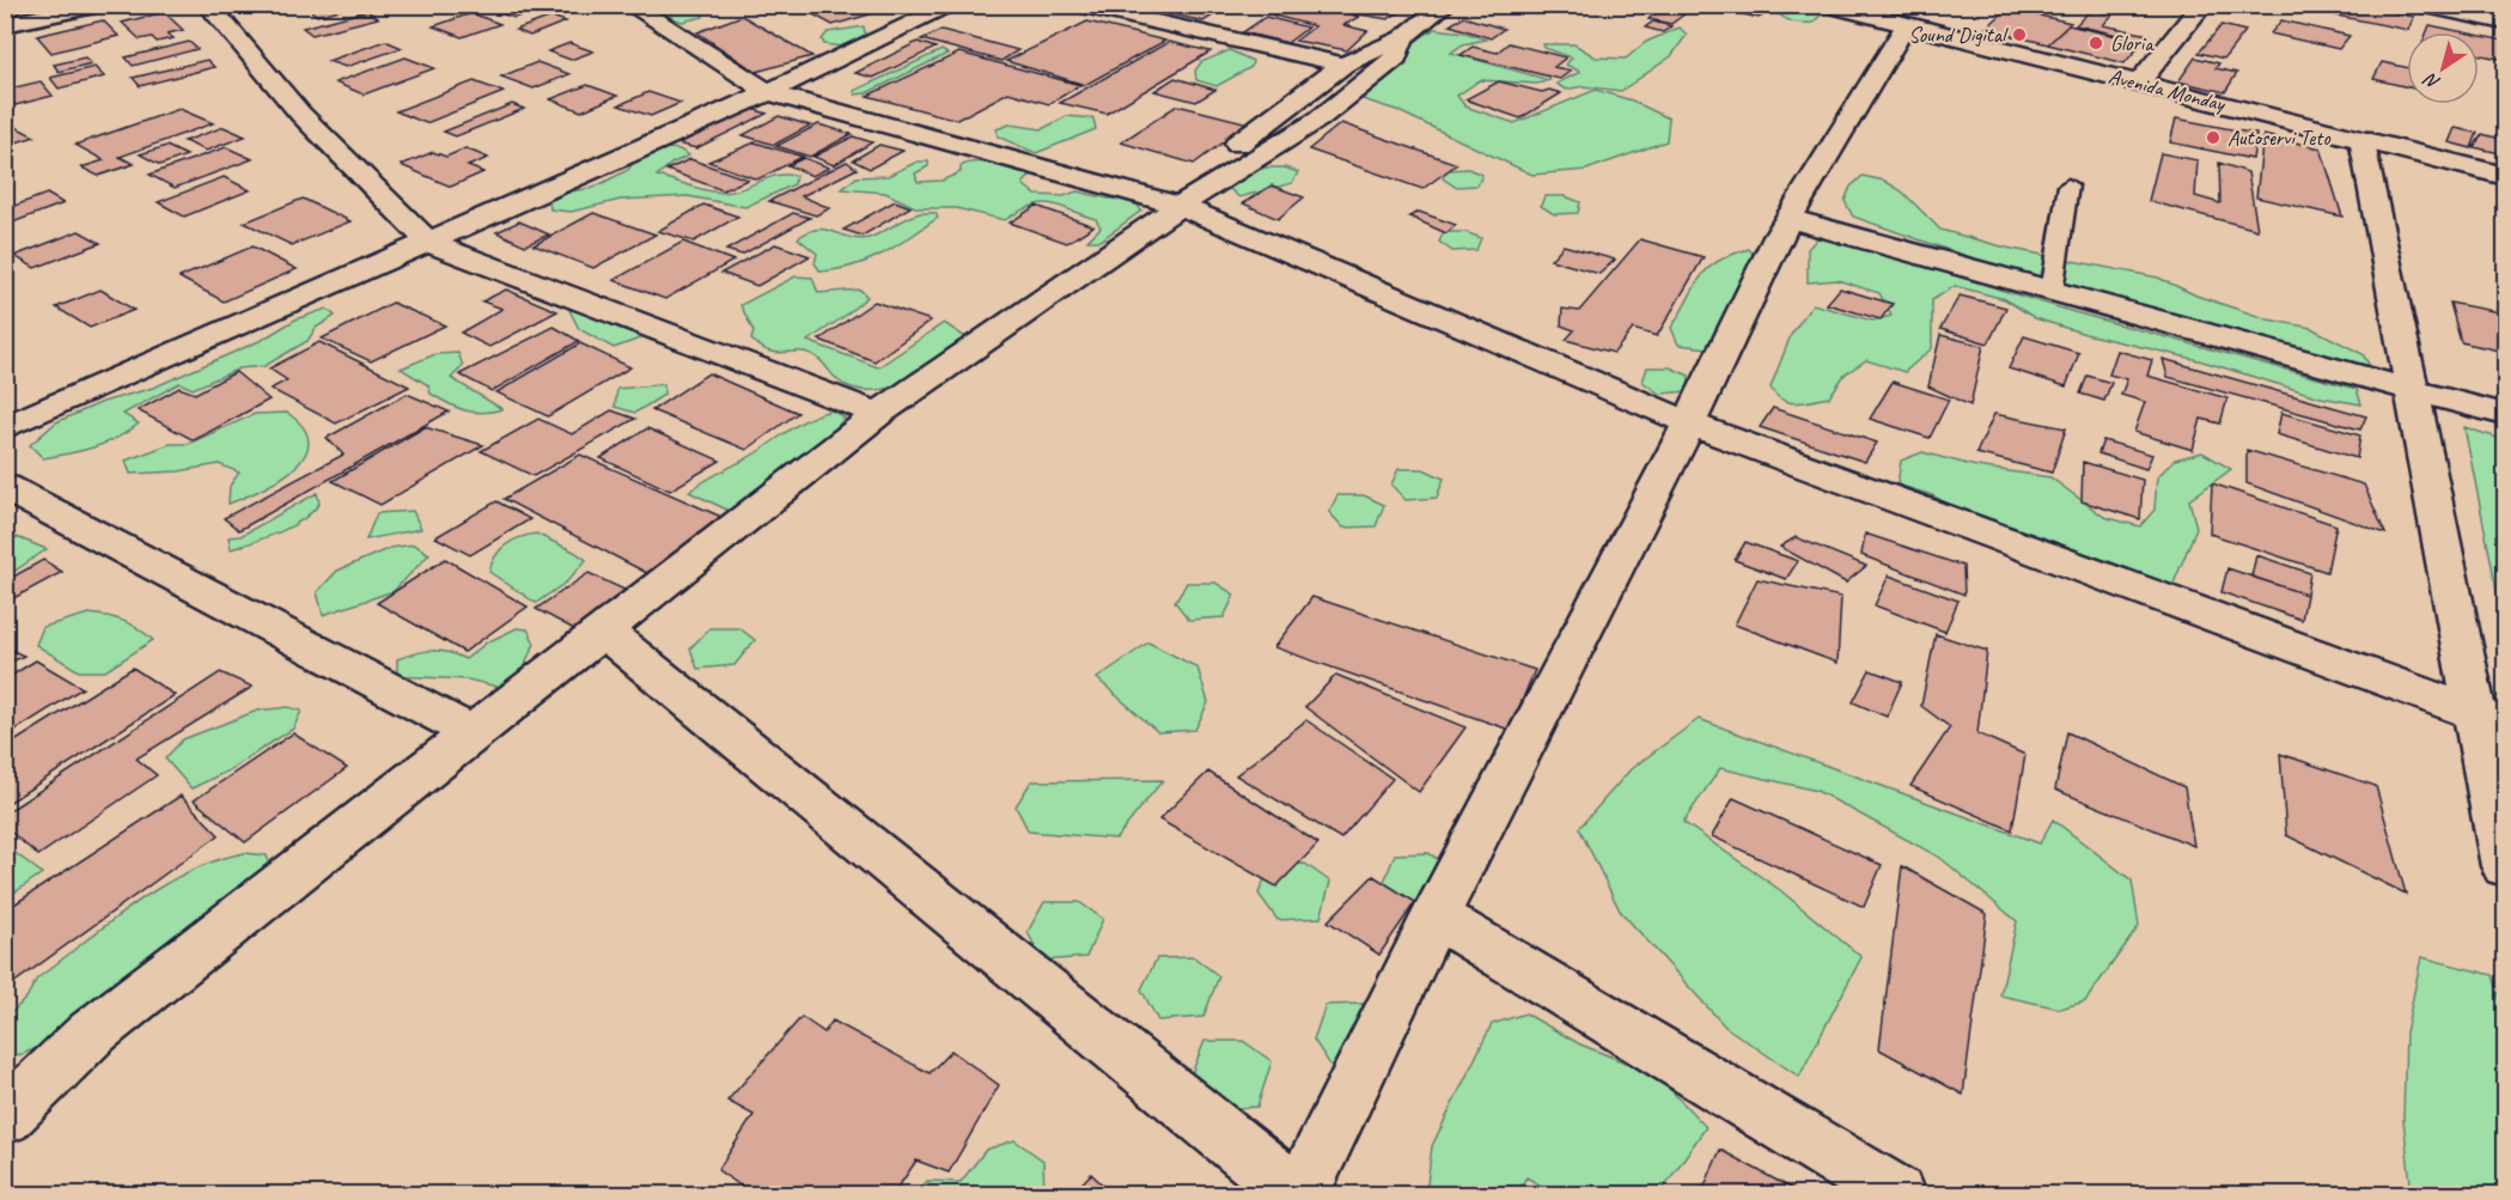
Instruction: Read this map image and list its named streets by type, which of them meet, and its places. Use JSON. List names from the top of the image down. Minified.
{"streets":{"street":["Avenida Monday"]},"places":["Sound Digital","Gloria","Autoservi Teto"],"north":"bottom left"}
